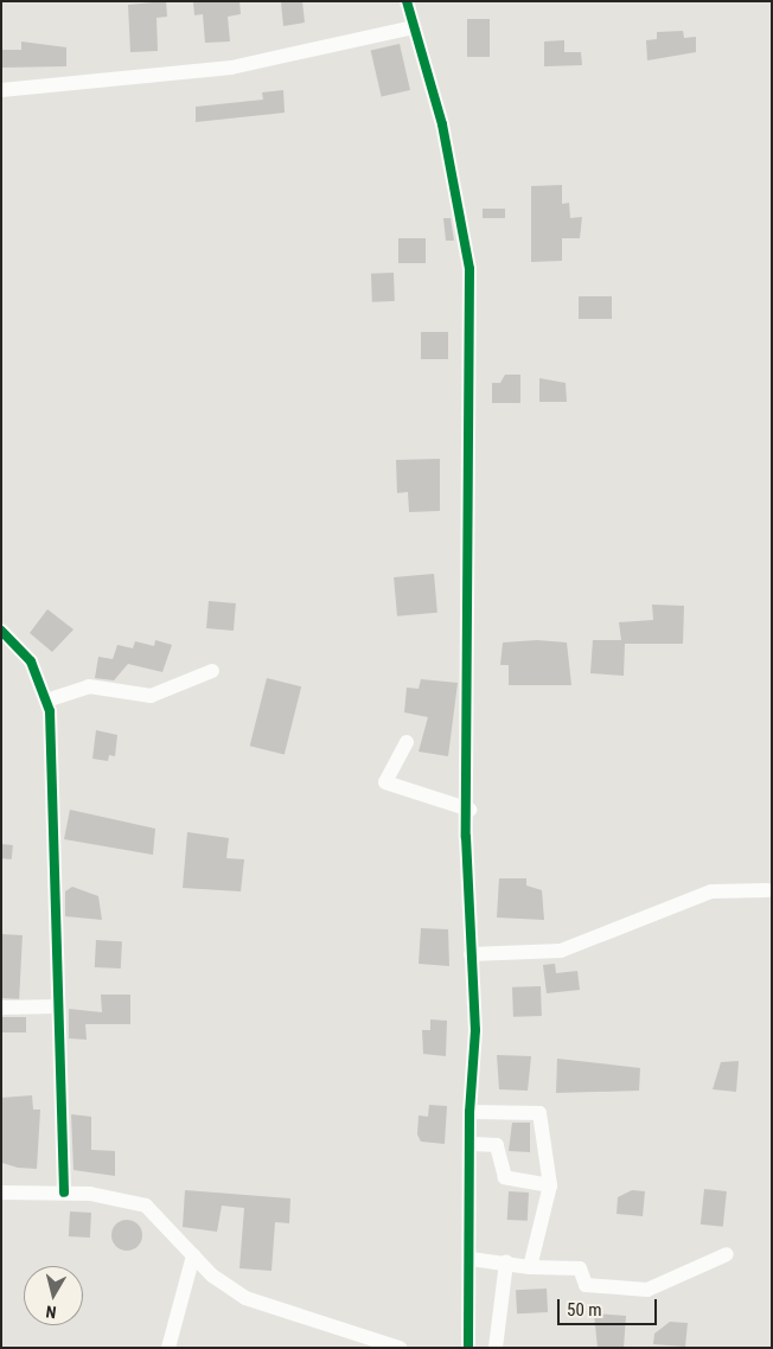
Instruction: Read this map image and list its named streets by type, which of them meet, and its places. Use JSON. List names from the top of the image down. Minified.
{"scale_bar":"50 m","north":"bottom"}
